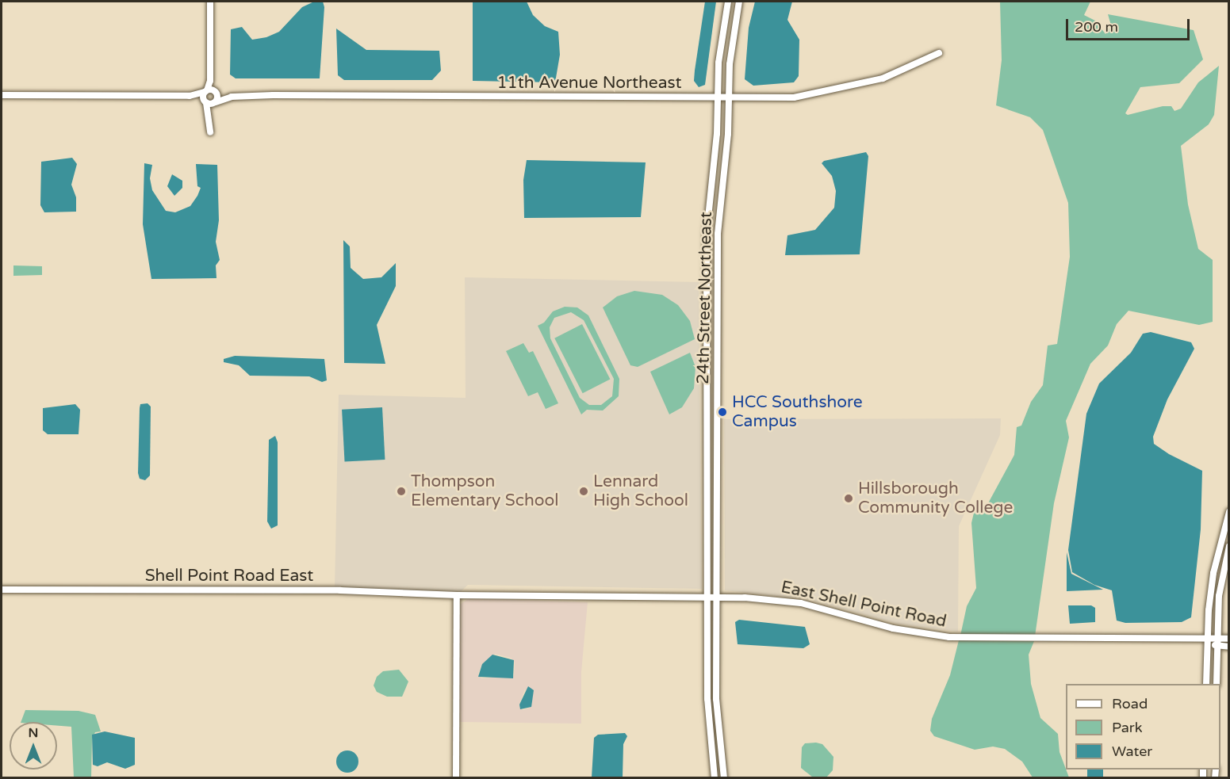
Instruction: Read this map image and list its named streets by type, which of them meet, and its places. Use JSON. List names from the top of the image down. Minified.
{"streets":{"street":["11th Avenue Northeast","24th Street Northeast","Shell Point Road East","East Shell Point Road"]},"crossings":[["11th Avenue Northeast","24th Street Northeast"],["24th Street Northeast","East Shell Point Road"],["Shell Point Road East","East Shell Point Road"]],"places":["HCC Southshore Campus","Thompson Elementary School","Lennard High School","Hillsborough Community College"],"legend":["Road","Park","Water"],"scale_bar":"200 m","north":"top"}
